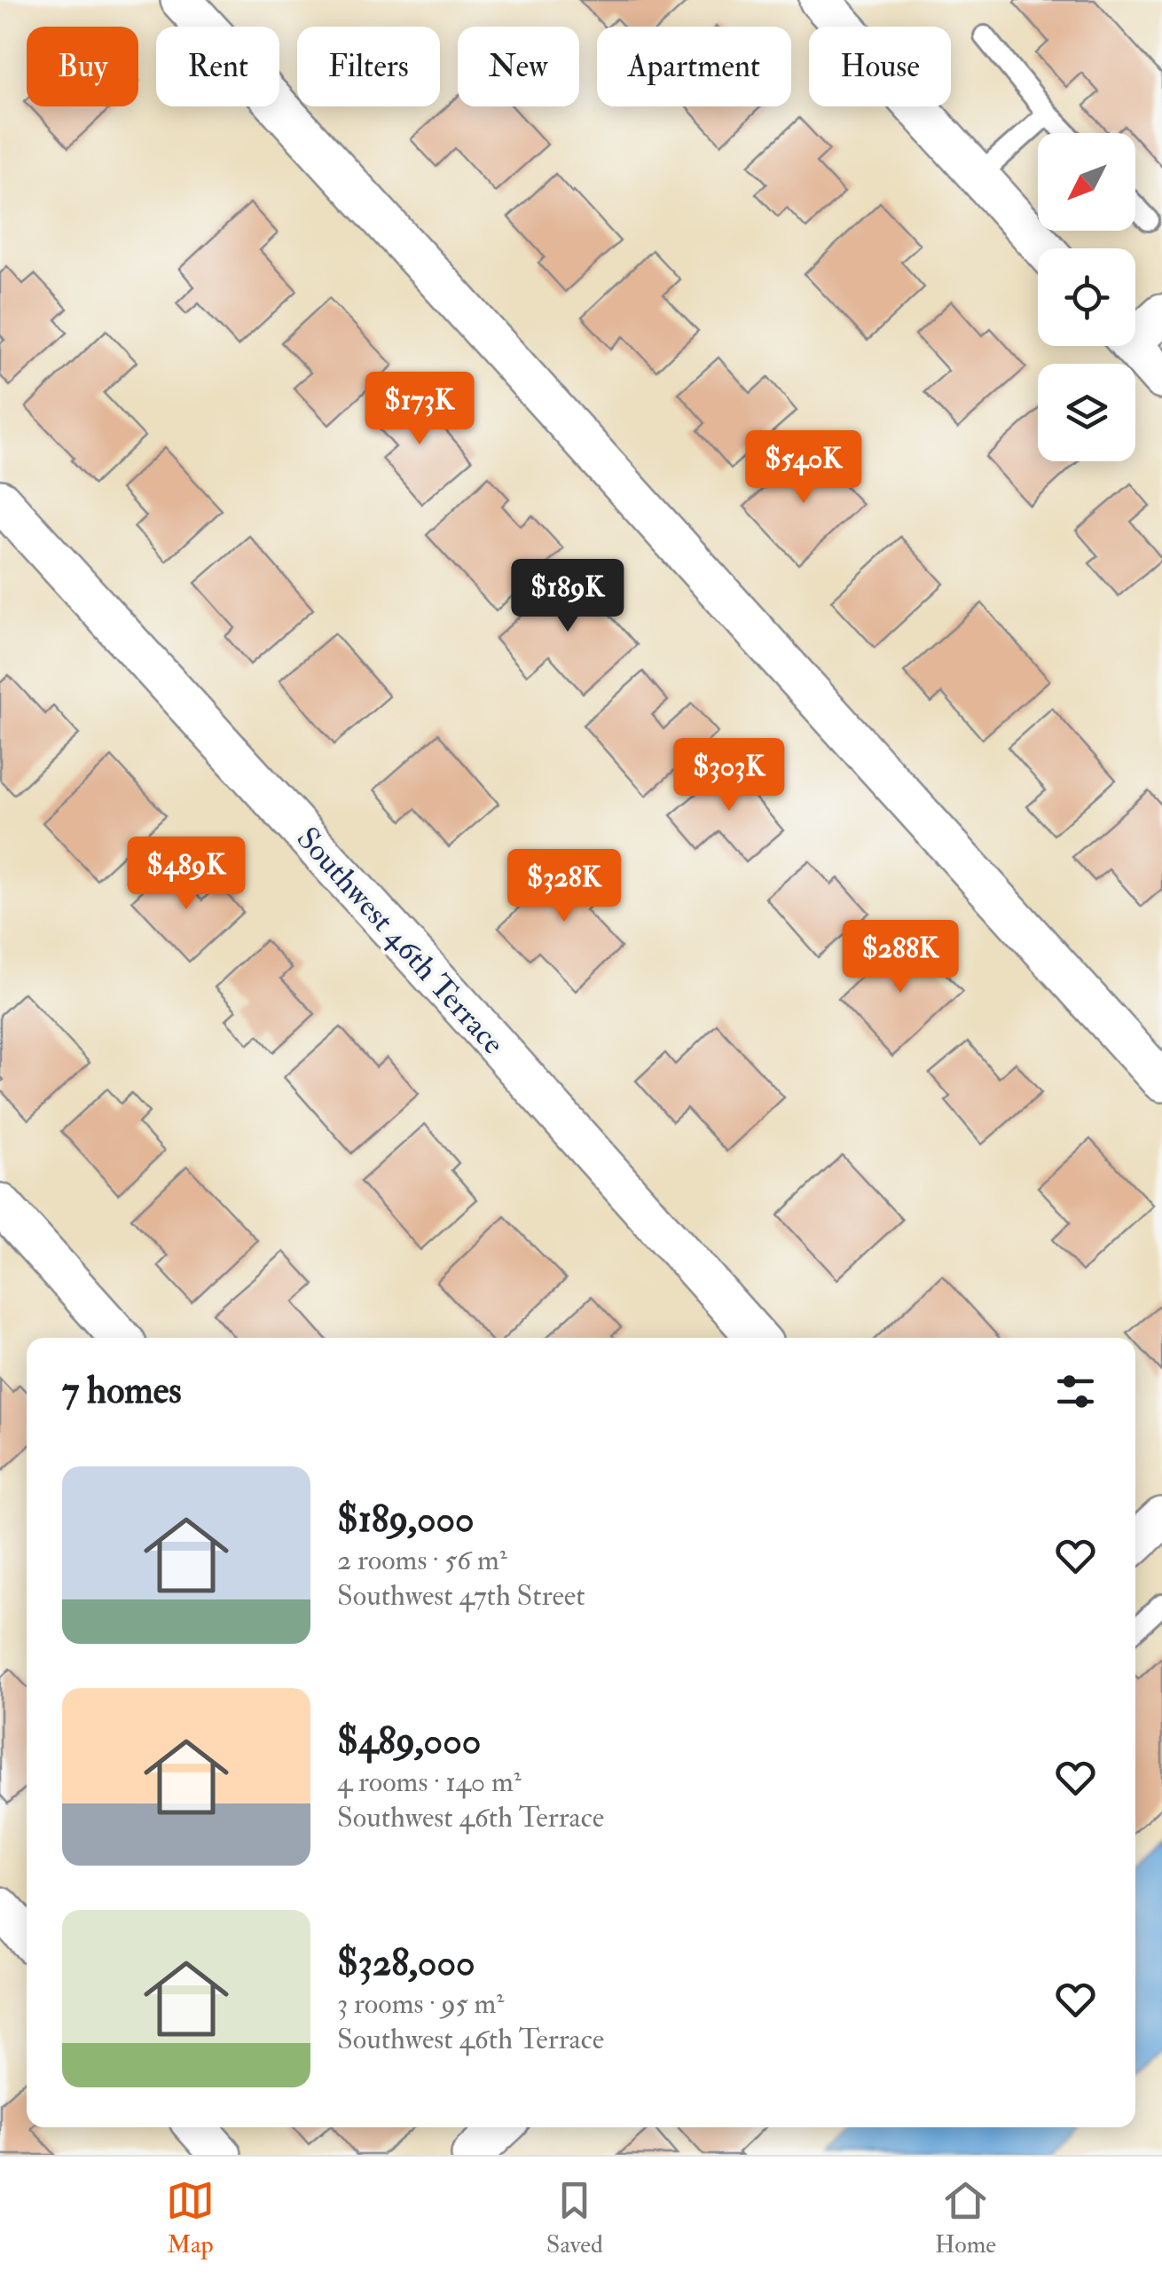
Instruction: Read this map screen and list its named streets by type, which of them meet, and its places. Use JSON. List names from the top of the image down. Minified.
{"streets":{"street":["Southwest 46th Terrace"]},"north":"bottom left","page":{"chip":["Buy","Rent","Filters","New","Apartment","House"],"price":["$173K","$540K","$189K","$303K","$489K","$328K","$288K"],"heading":"7 homes","list":[{"name":"$189,000","note":"2 rooms · 56 m² · Southwest 47th Street"},{"name":"$489,000","note":"4 rooms · 140 m² · Southwest 46th Terrace"},{"name":"$328,000","note":"3 rooms · 95 m² · Southwest 46th Terrace"}],"tabs":["Map","Saved","Home"]}}
